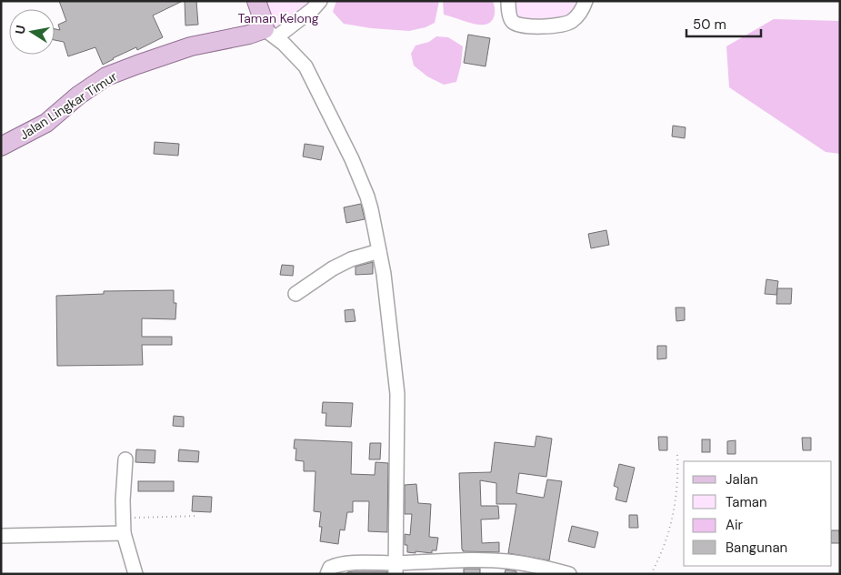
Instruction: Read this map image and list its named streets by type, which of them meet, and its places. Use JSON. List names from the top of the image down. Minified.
{"streets":{"main road":["Jalan Lingkar Timur"]},"parks":["Taman Kelong"],"legend":["Jalan","Taman","Air","Bangunan"],"scale_bar":"50 m","north":"left"}
